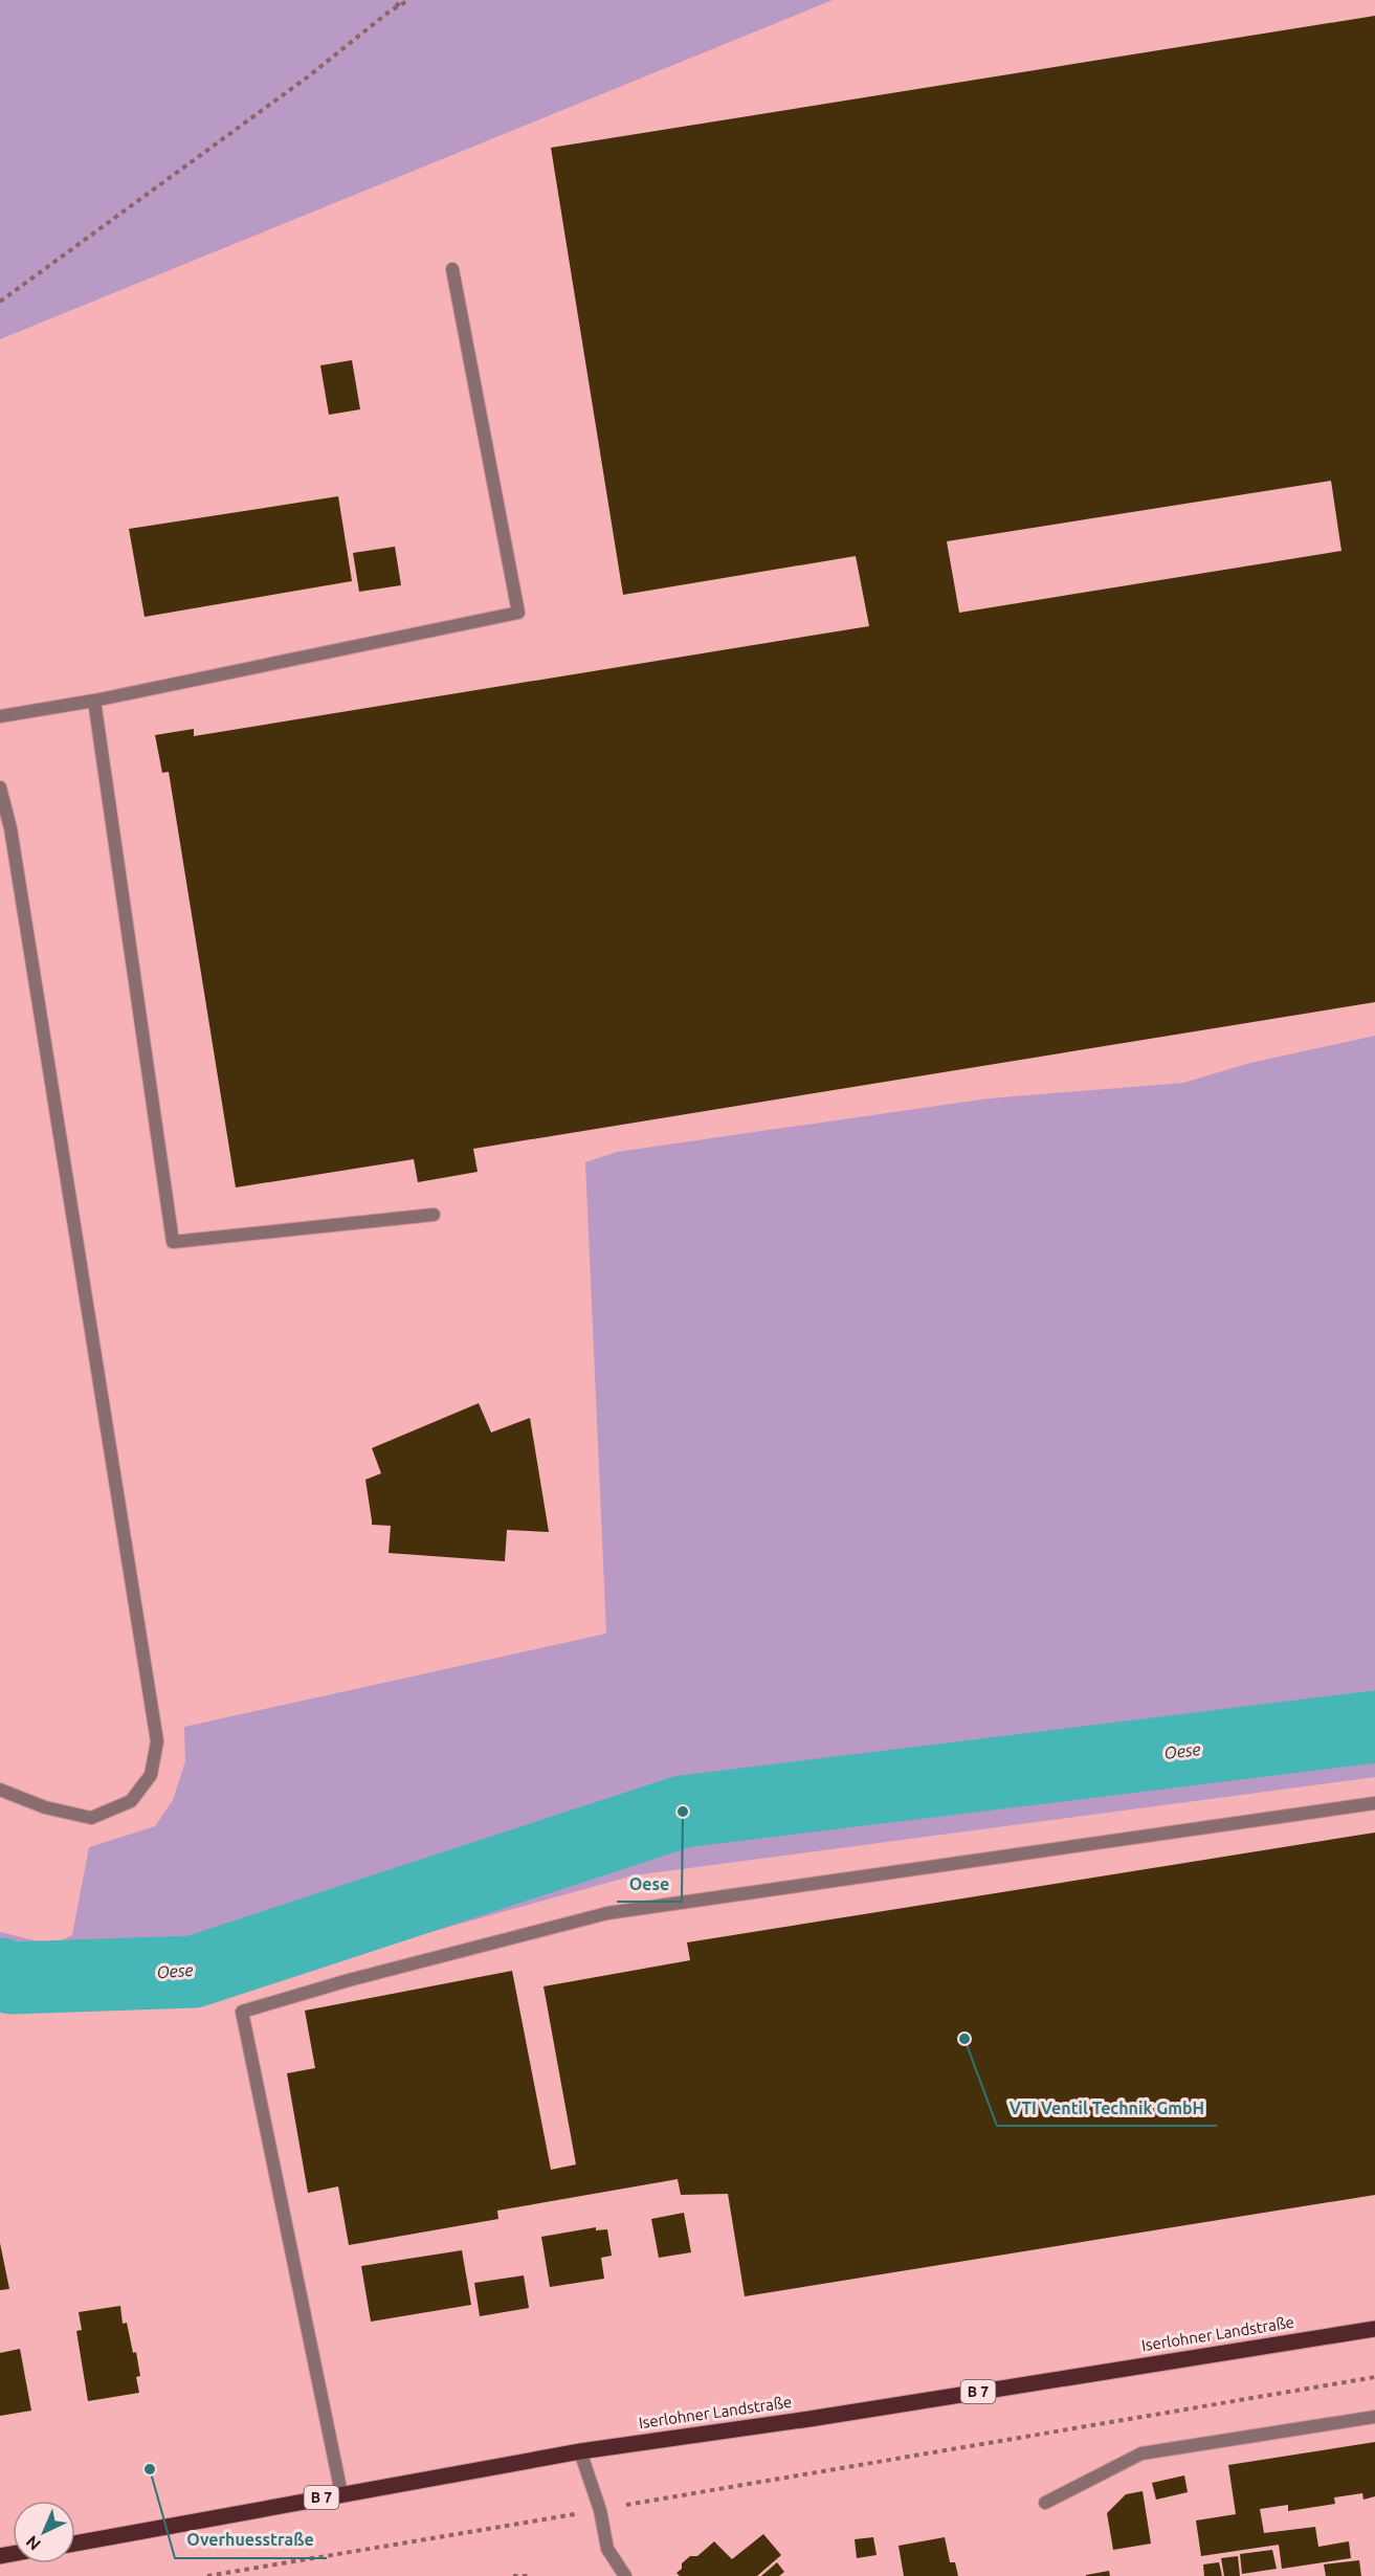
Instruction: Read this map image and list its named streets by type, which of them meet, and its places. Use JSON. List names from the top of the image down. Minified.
{"streets":{"main road":["Iserlohner Landstraße","B 7"]},"water":["Oese"],"places":["Oese","VTI Ventil Technik GmbH","Overhuesstraße"],"north":"bottom left"}
